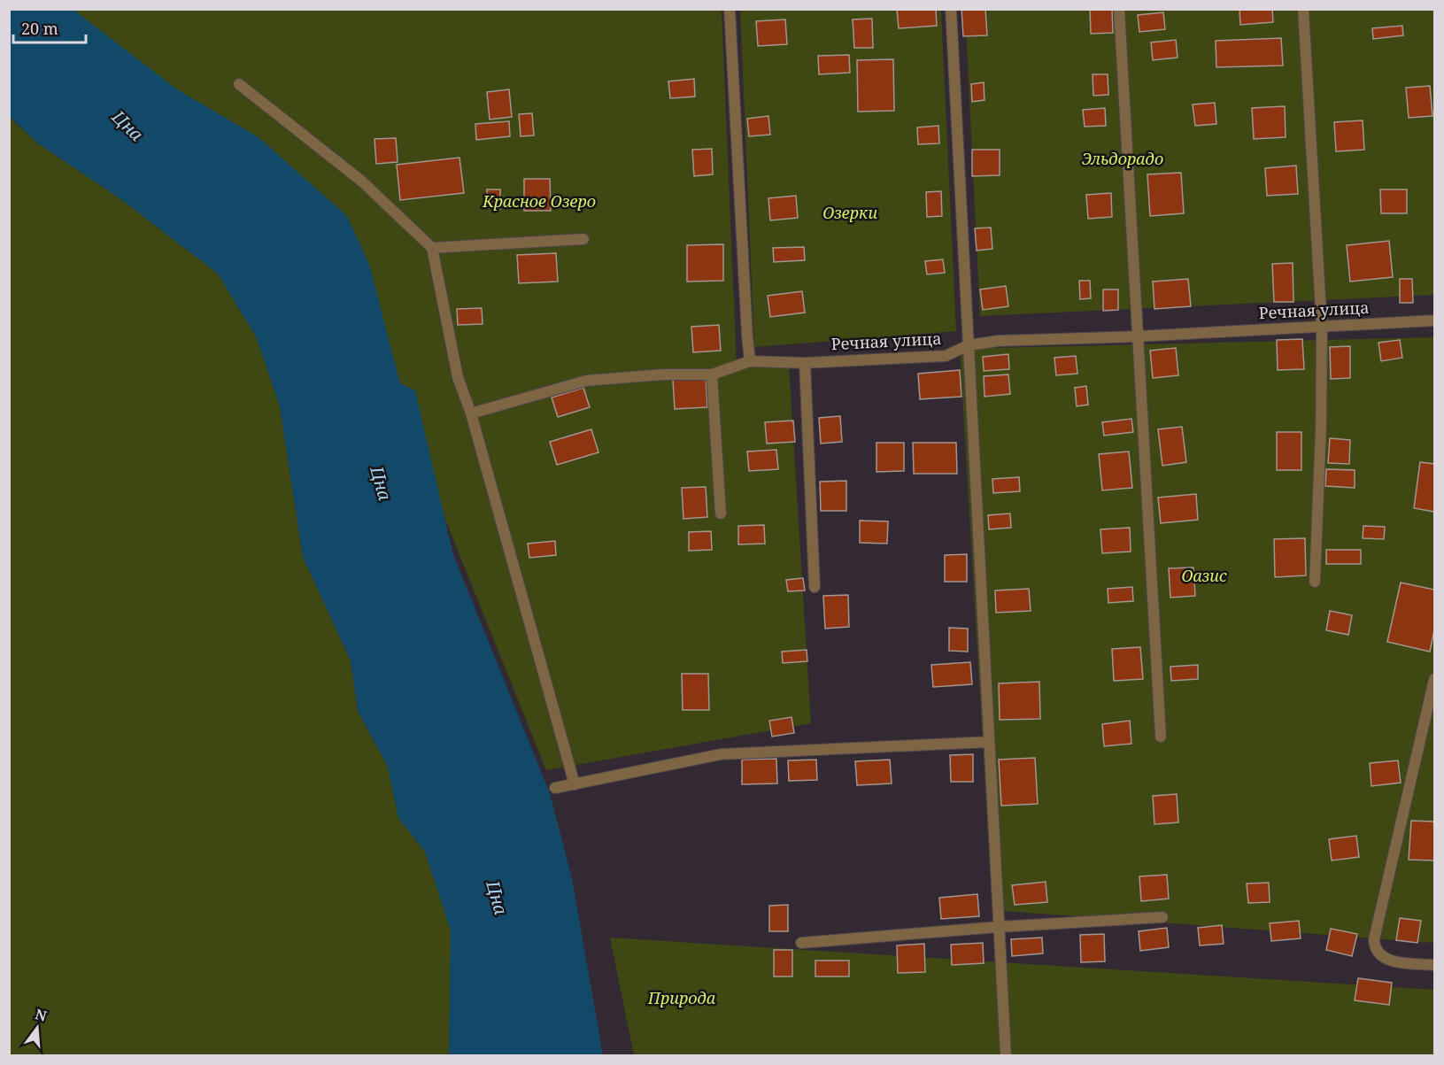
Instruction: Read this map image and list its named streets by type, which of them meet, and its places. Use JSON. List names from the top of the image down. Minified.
{"streets":{"street":["Речная улица"]},"water":["Цна"],"parks":["Эльдорадо","Красное Озеро","Озерки","Оазис","Природа"],"scale_bar":"20 m","north":"top"}
